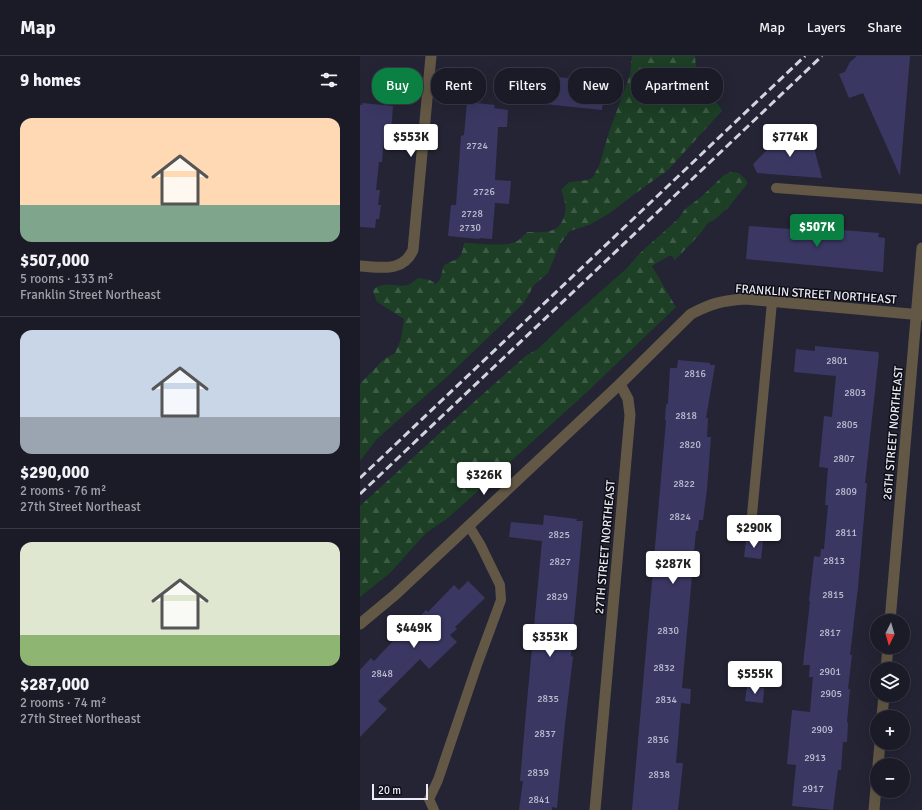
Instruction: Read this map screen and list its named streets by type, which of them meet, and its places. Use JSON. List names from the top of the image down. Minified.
{"streets":{"street":["FRANKLIN STREET NORTHEAST","26TH STREET NORTHEAST","27TH STREET NORTHEAST"]},"crossings":[["FRANKLIN STREET NORTHEAST","26TH STREET NORTHEAST"],["FRANKLIN STREET NORTHEAST","27TH STREET NORTHEAST"]],"house_numbers":["2724","2726","2728","2730","2801","2816","2803","2818","2805","2820","2807","2822","2809","2824","2811","2825","2813","2827","2815","2829","2830","2817","2832","2901","2848","2905","2835","2834","2909","2837","2836","2913","2839","2838","2917","2841"],"scale_bar":"20 m","north":"bottom","page":{"header":"Map","nav":["Map","Layers","Share"],"heading":"9 homes","chip":["Buy","Rent","Filters","New","Apartment"],"list":[{"name":"$507,000","note":"5 rooms · 133 m² · Franklin Street Northeast"},{"name":"$290,000","note":"2 rooms · 76 m² · 27th Street Northeast"},{"name":"$287,000","note":"2 rooms · 74 m² · 27th Street Northeast"}],"price":["$553K","$774K","$507K","$326K","$290K","$287K","$449K","$353K","$555K"],"map_buttons":["+","−"],"scale":"20 m"}}
